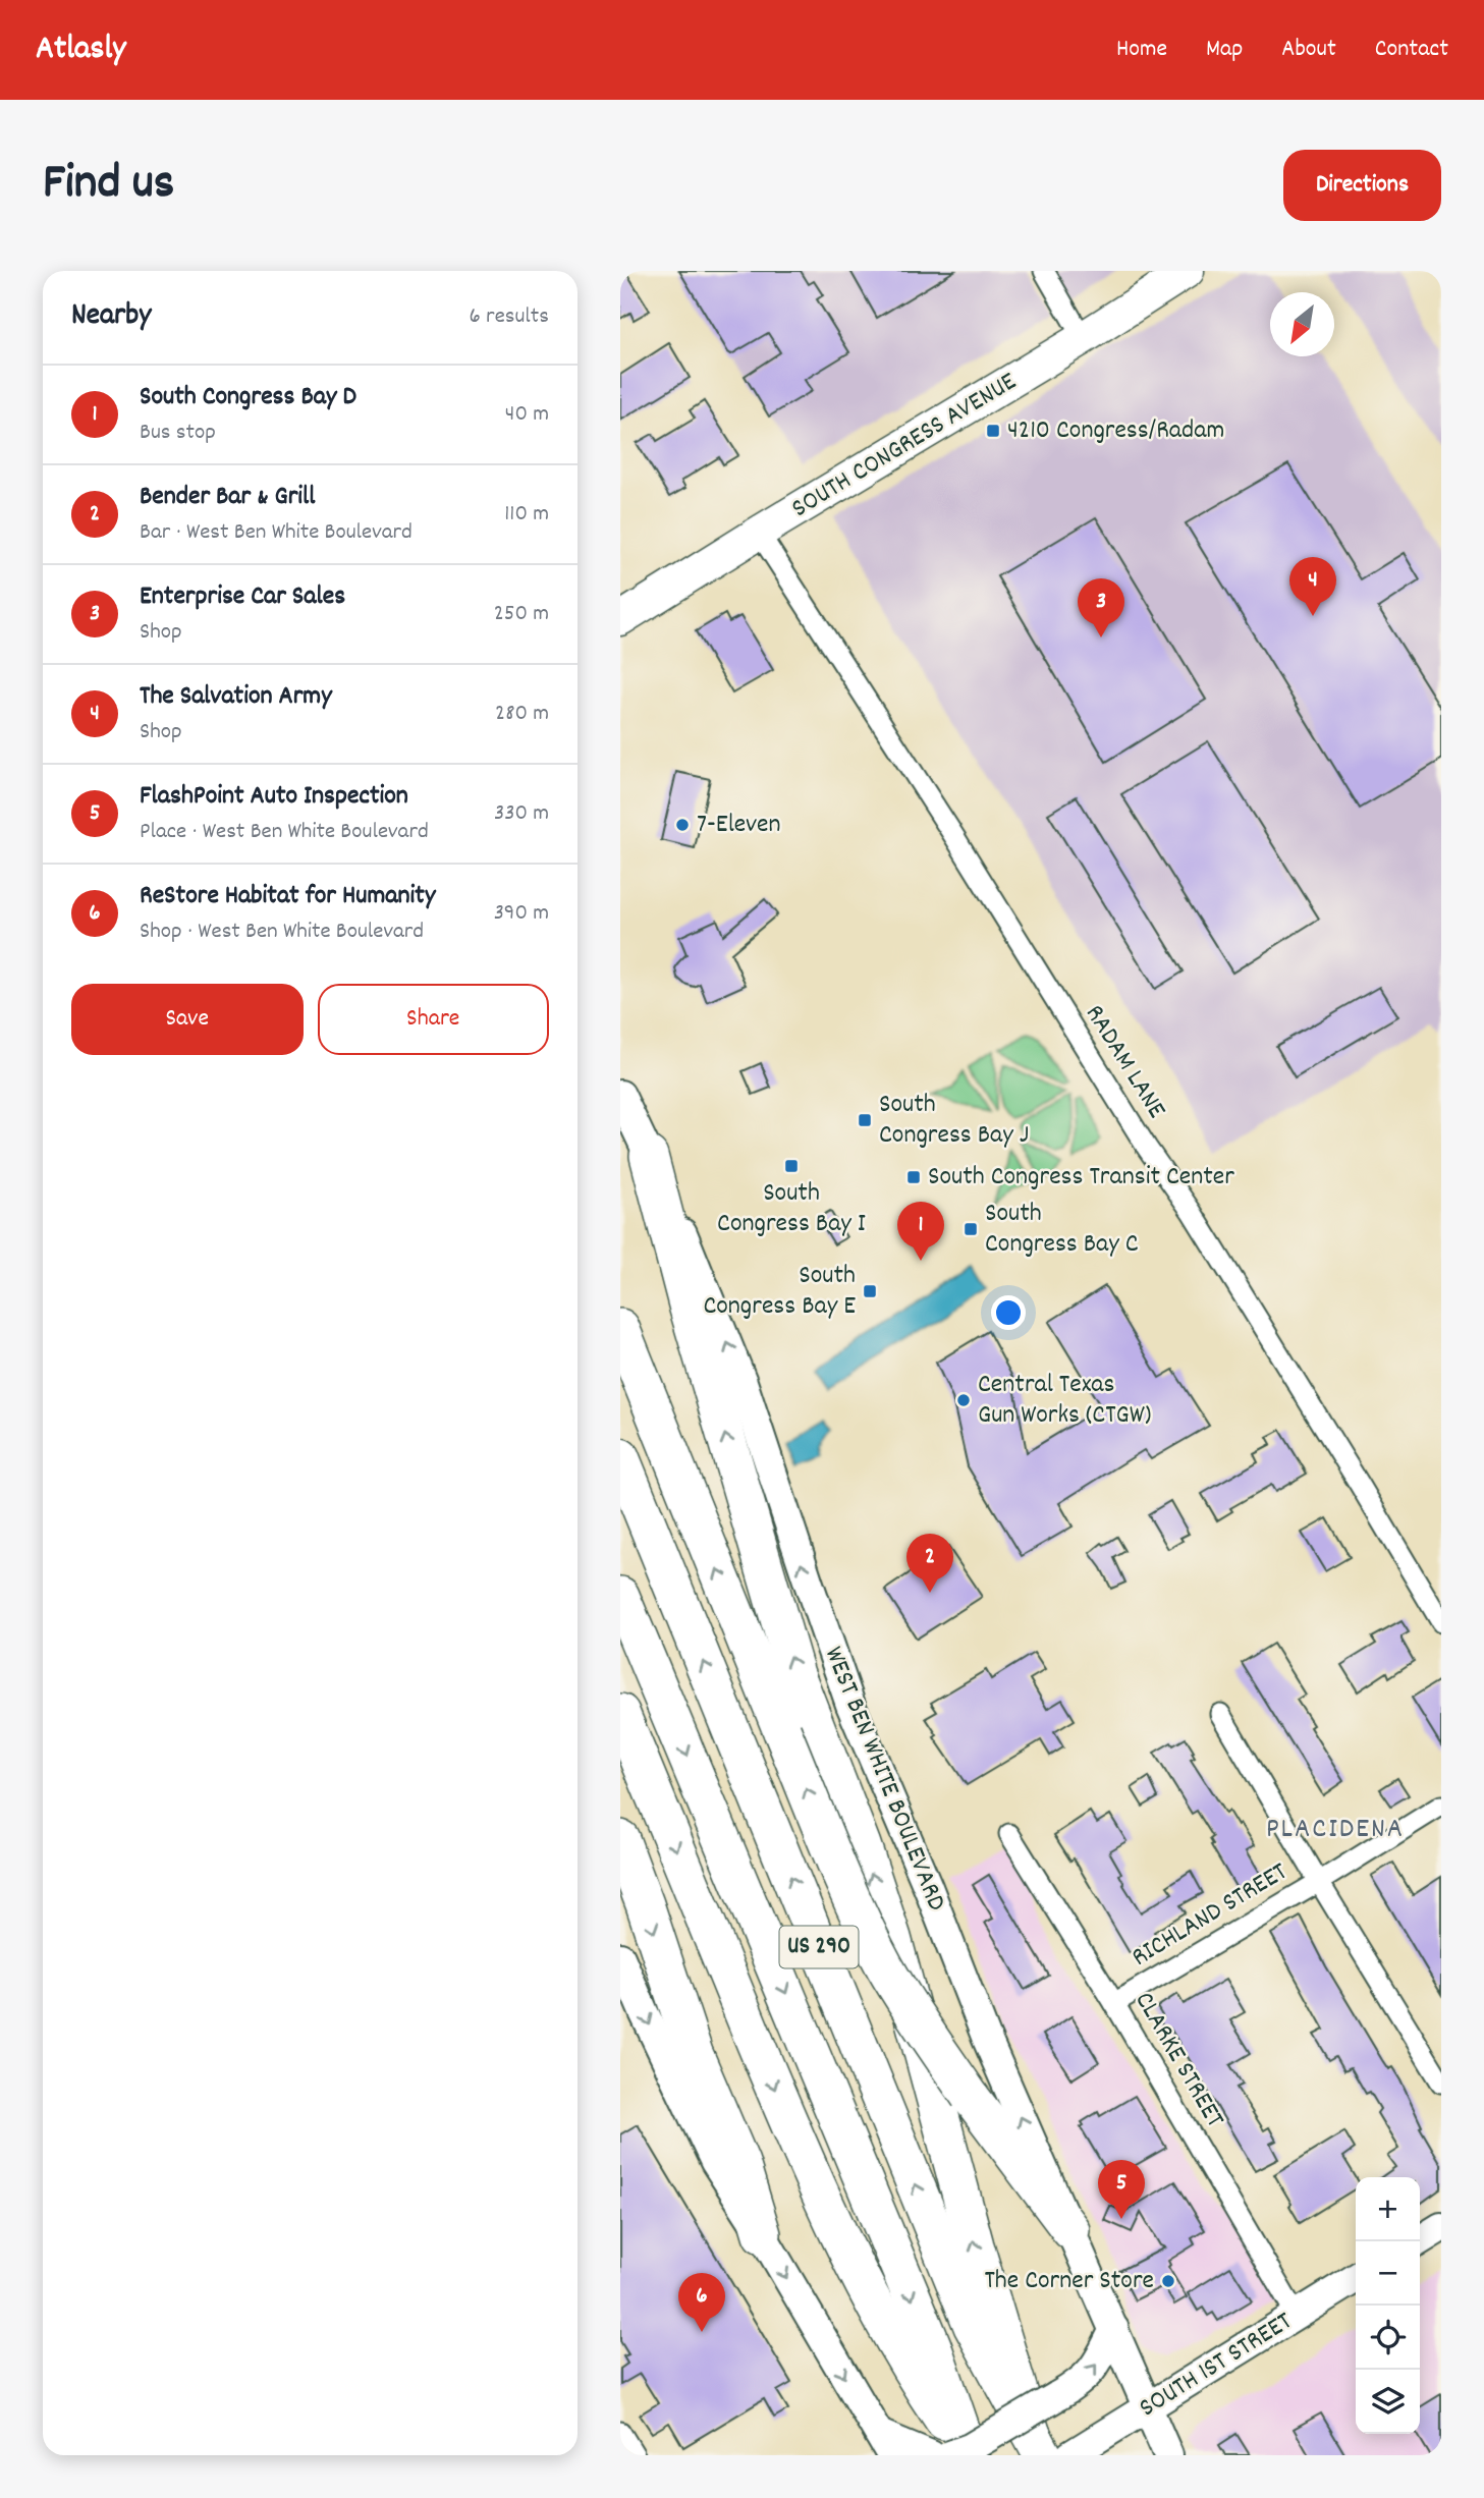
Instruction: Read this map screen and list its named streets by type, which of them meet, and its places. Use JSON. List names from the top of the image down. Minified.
{"streets":{"highway":["US 290"],"main road":["SOUTH CONGRESS AVENUE","WEST BEN WHITE BOULEVARD","SOUTH 1ST STREET"],"street":["RADAM LANE","RICHLAND STREET","CLARKE STREET"]},"crossings":[["SOUTH CONGRESS AVENUE","RADAM LANE"],["WEST BEN WHITE BOULEVARD","SOUTH 1ST STREET"],["RICHLAND STREET","CLARKE STREET"],["CLARKE STREET","SOUTH 1ST STREET"]],"one_way":["WEST BEN WHITE BOULEVARD"],"districts":["PLACIDENA"],"places":{"transit":["4210 Congress/Radam","South Congress Bay J","South Congress Bay I","South Congress Transit Center","South Congress Bay C","South Congress Bay E"],"other":["7-Eleven","Central Texas Gun Works (CTGW)","The Corner Store"]},"north":"bottom left","page":{"header":"Atlasly","nav":["Home","Map","About","Contact"],"title":"Find us","buttons":["Directions",["Save","Share"]],"heading":["Nearby","6 results"],"list":[{"mark":"1","name":"South Congress Bay D","note":"Bus stop","value":"40 m"},{"mark":"2","name":"Bender Bar & Grill","note":"Bar · West Ben White Boulevard","value":"110 m"},{"mark":"3","name":"Enterprise Car Sales","note":"Shop","value":"250 m"},{"mark":"4","name":"The Salvation Army","note":"Shop","value":"280 m"},{"mark":"5","name":"FlashPoint Auto Inspection","note":"Place · West Ben White Boulevard","value":"330 m"},{"mark":"6","name":"ReStore Habitat for Humanity","note":"Shop · West Ben White Boulevard","value":"390 m"}],"pins":["4","3","1","2","5","6"],"map_buttons":["+","−"]}}
